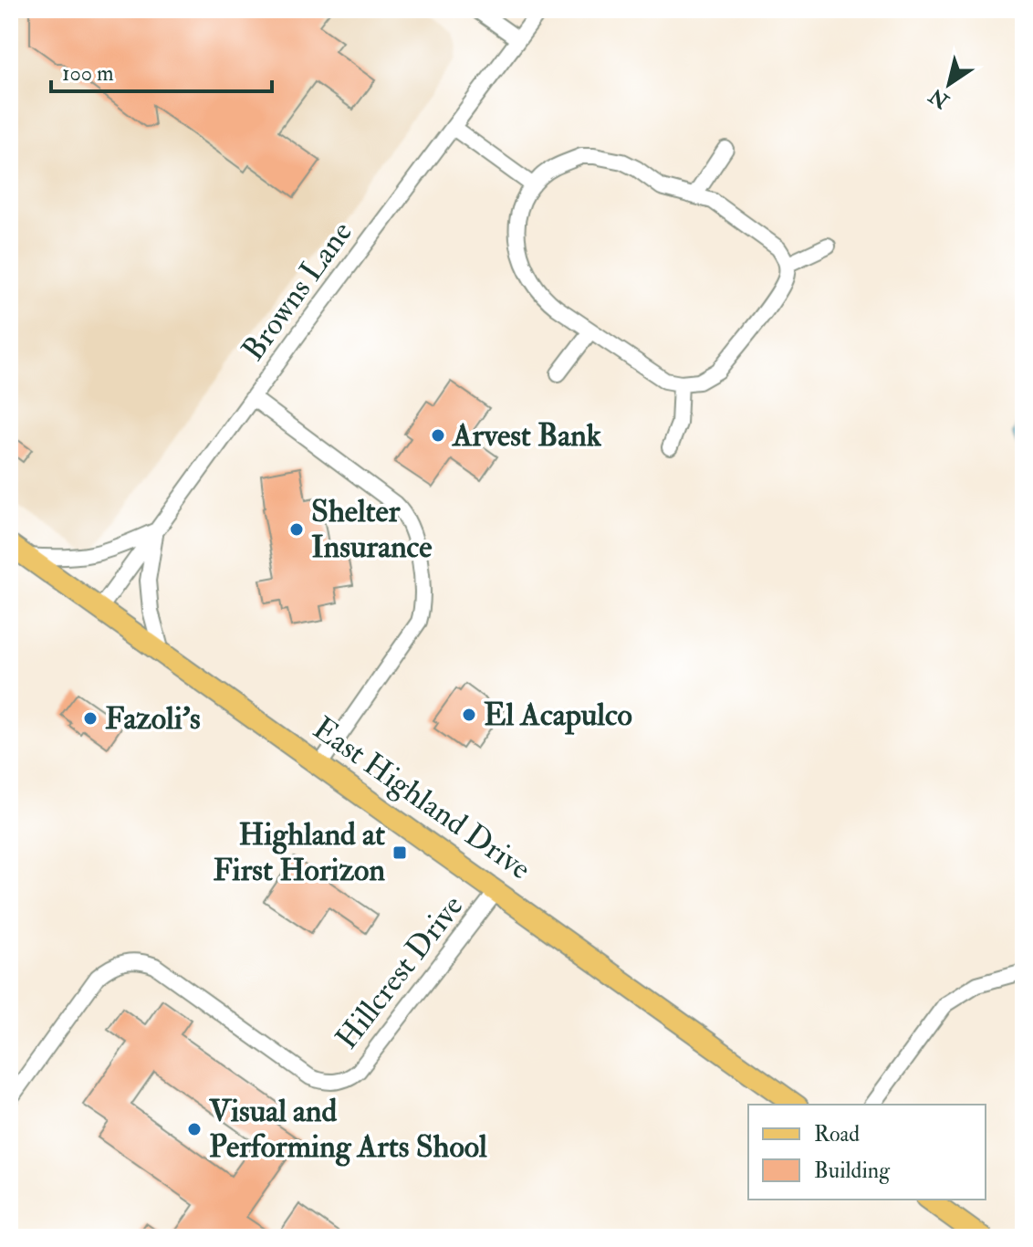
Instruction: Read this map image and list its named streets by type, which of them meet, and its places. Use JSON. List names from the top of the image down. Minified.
{"streets":{"main road":["East Highland Drive"],"street":["Browns Lane","Hillcrest Drive"]},"crossings":[["Browns Lane","East Highland Drive"],["East Highland Drive","Hillcrest Drive"]],"places":{"other":["Arvest Bank","Shelter Insurance","El Acapulco","Fazoli's","Visual and Performing Arts Shool"],"transit":["Highland at First Horizon"]},"legend":["Road","Building"],"scale_bar":"100 m","north":"bottom left"}
